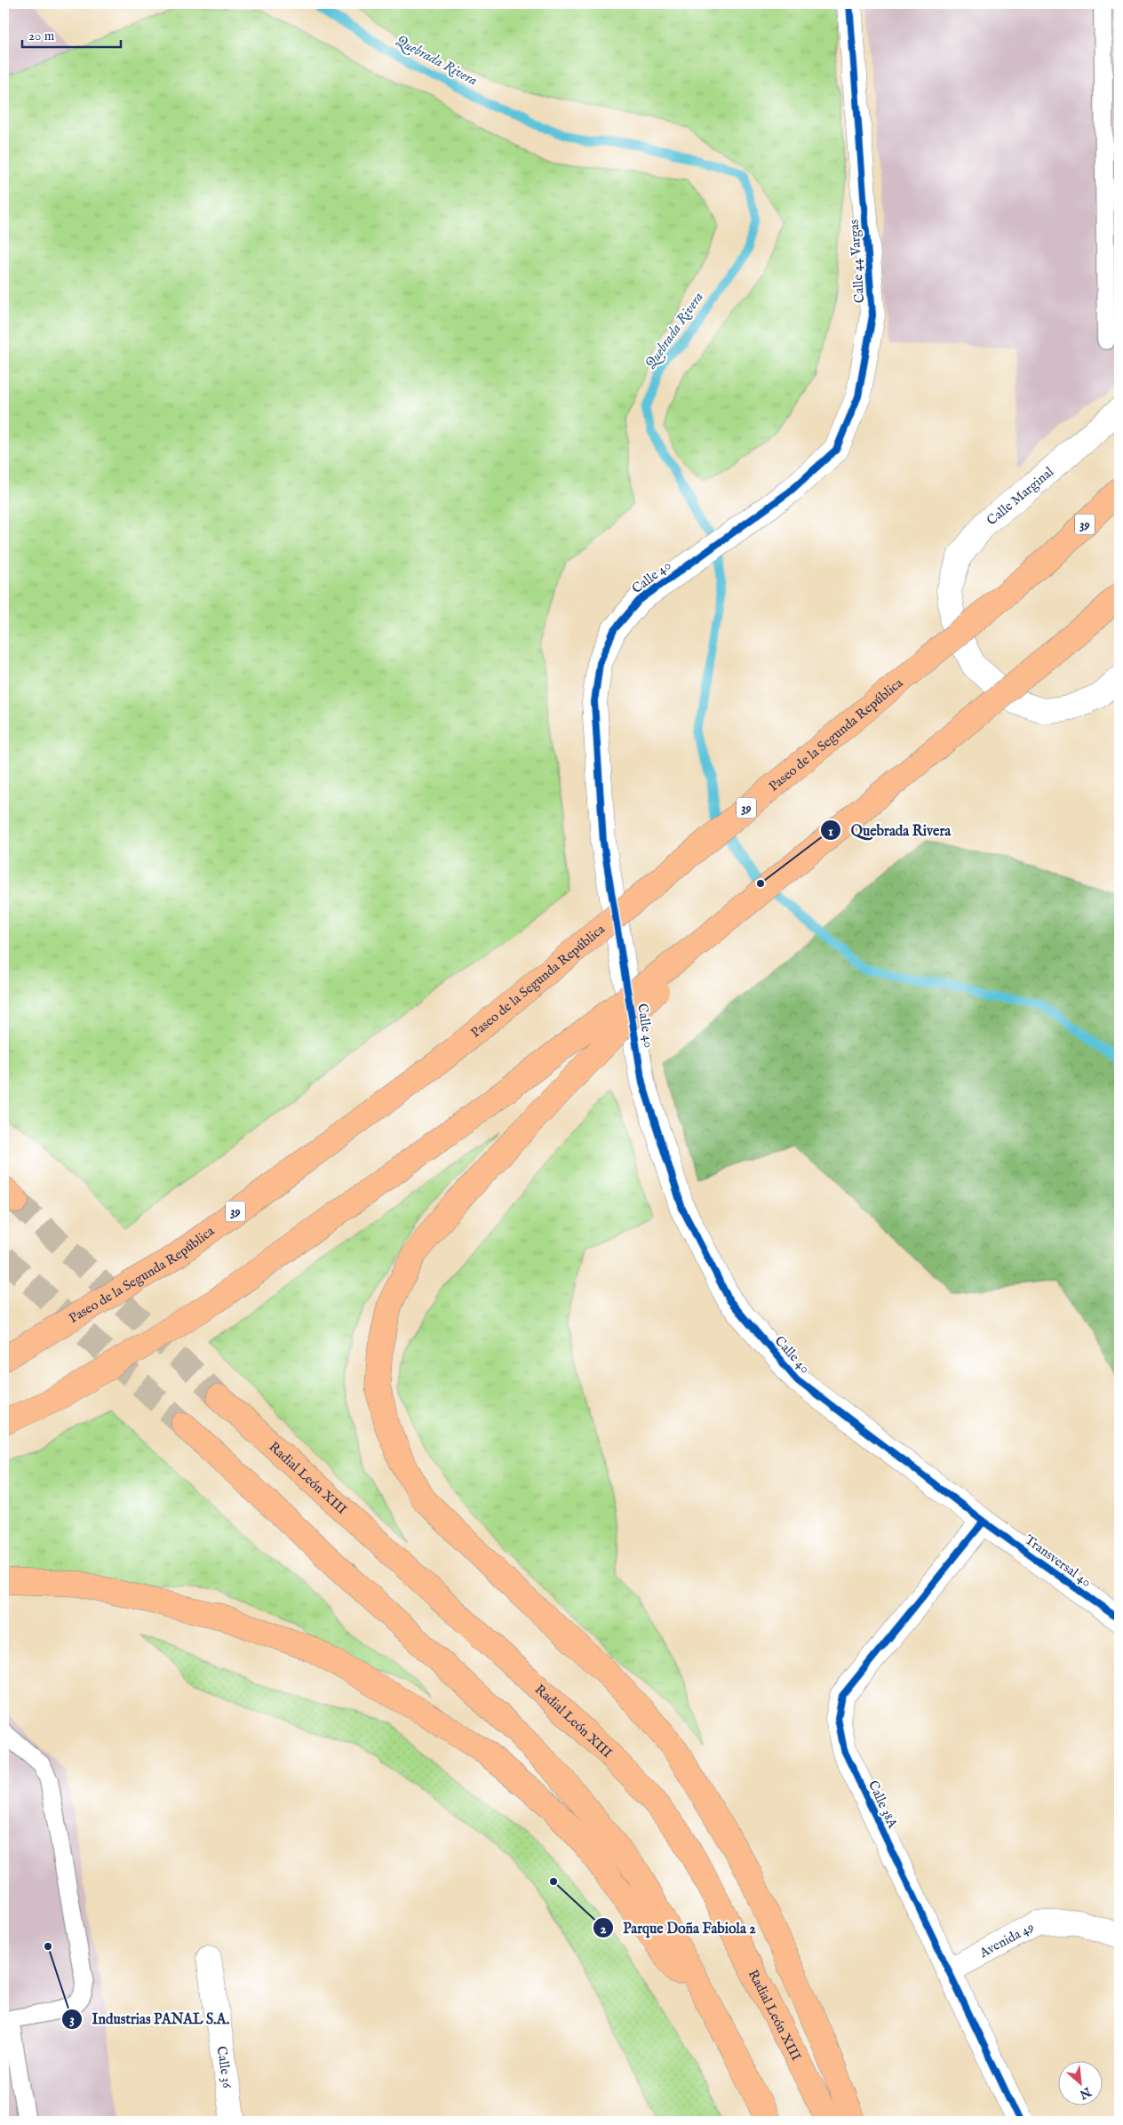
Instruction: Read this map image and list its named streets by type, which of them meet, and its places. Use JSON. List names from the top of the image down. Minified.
{"streets":{"highway":["39","Paseo de la Segunda República","Radial León XIII"],"street":["Calle 44 Vargas","Calle Marginal","Calle 40","Transversal 40","Calle 38A","Avenida 49","Calle 36"]},"crossings":[["Calle 44 Vargas","Calle 40"],["Calle 40","Transversal 40"],["Calle 40","Calle 38A"],["Transversal 40","Calle 38A"],["Calle 38A","Avenida 49"]],"water":["Quebrada Rivera"],"places":["Quebrada Rivera","Parque Doña Fabiola 2","Industrias PANAL S.A."],"scale_bar":"20 m","north":"bottom right"}
